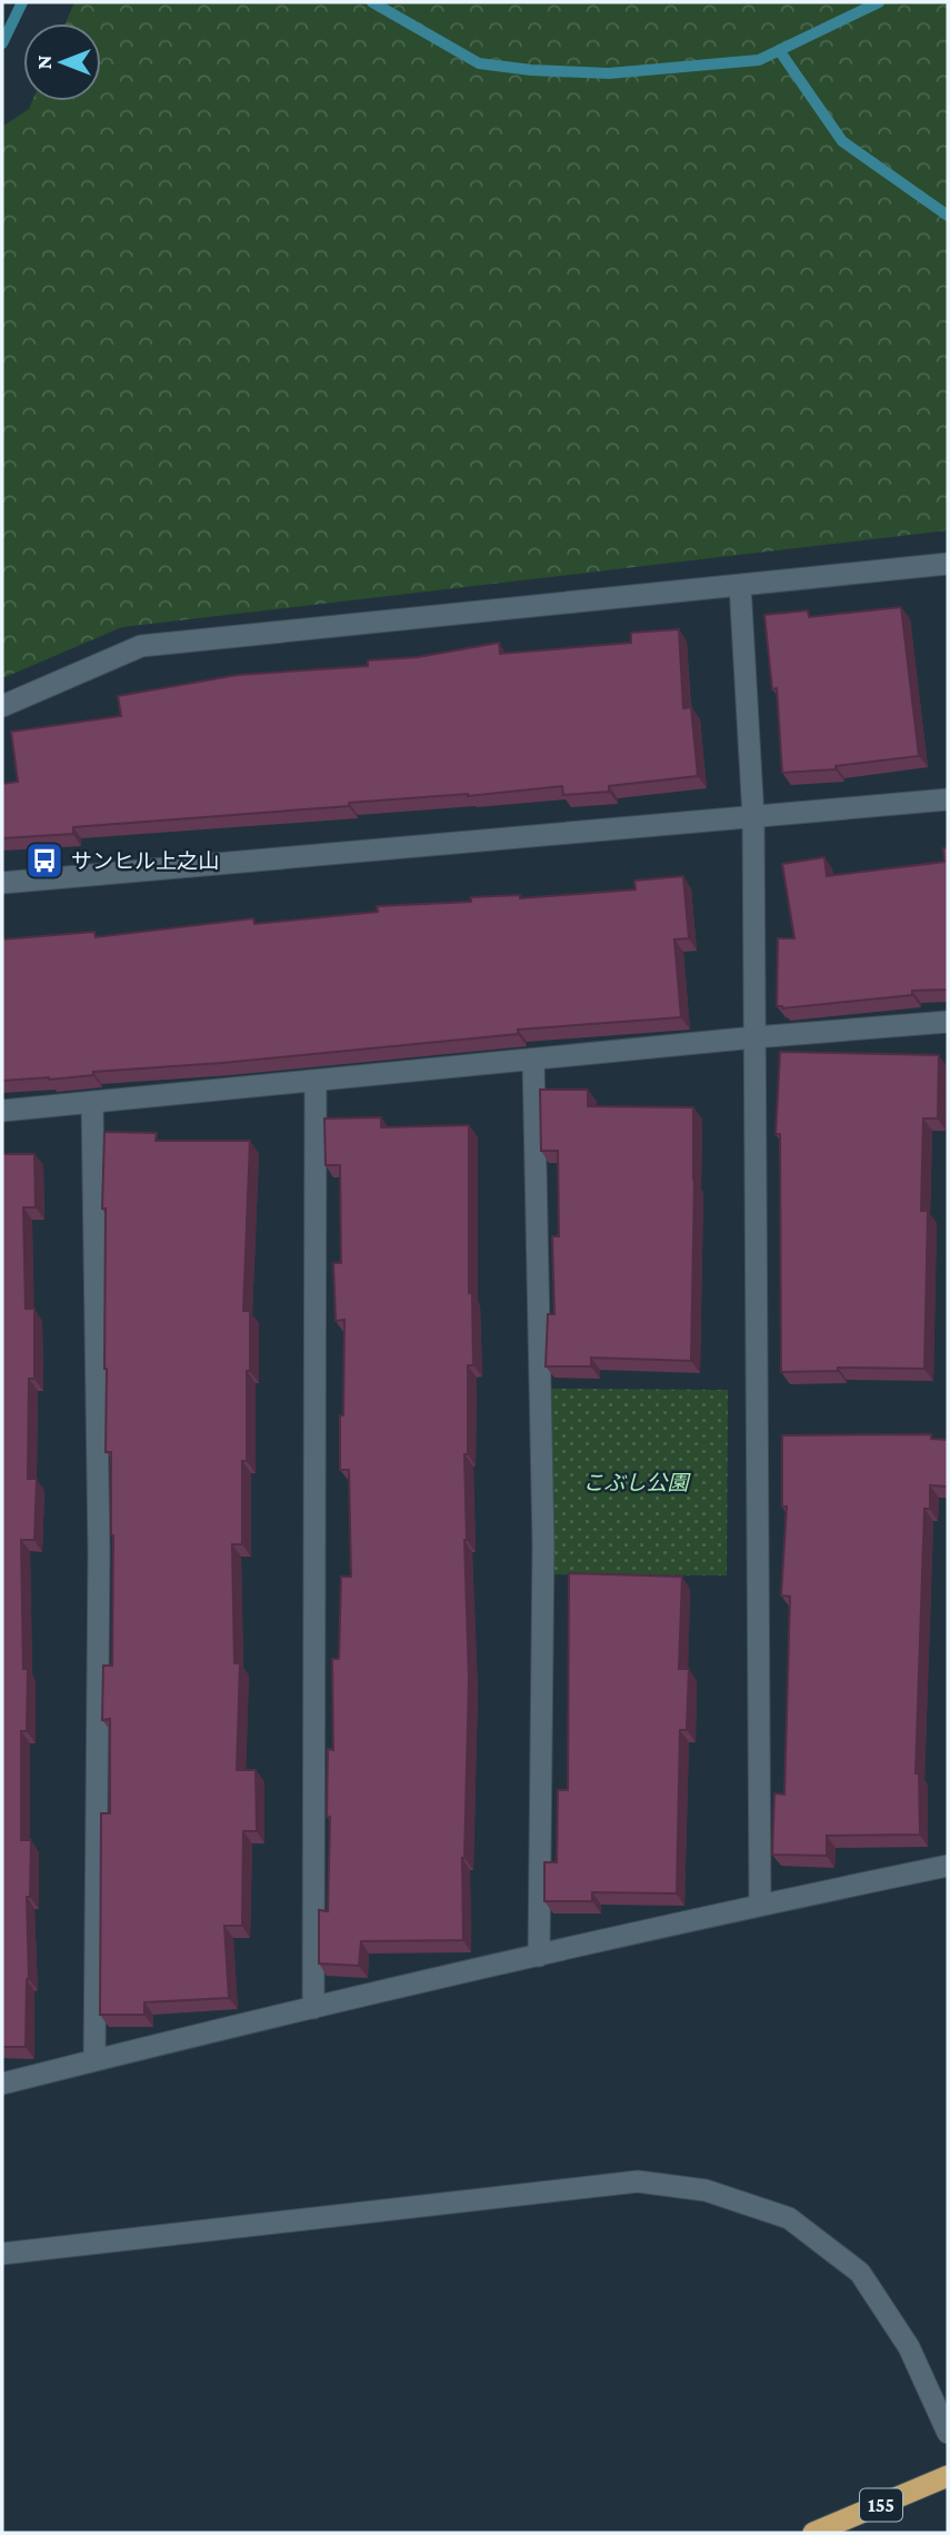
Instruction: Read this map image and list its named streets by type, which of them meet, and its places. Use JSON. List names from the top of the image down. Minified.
{"streets":{"highway":["155"]},"parks":["こぶし公園"],"places":{"bus stop":["サンヒル上之山"]},"north":"left"}
